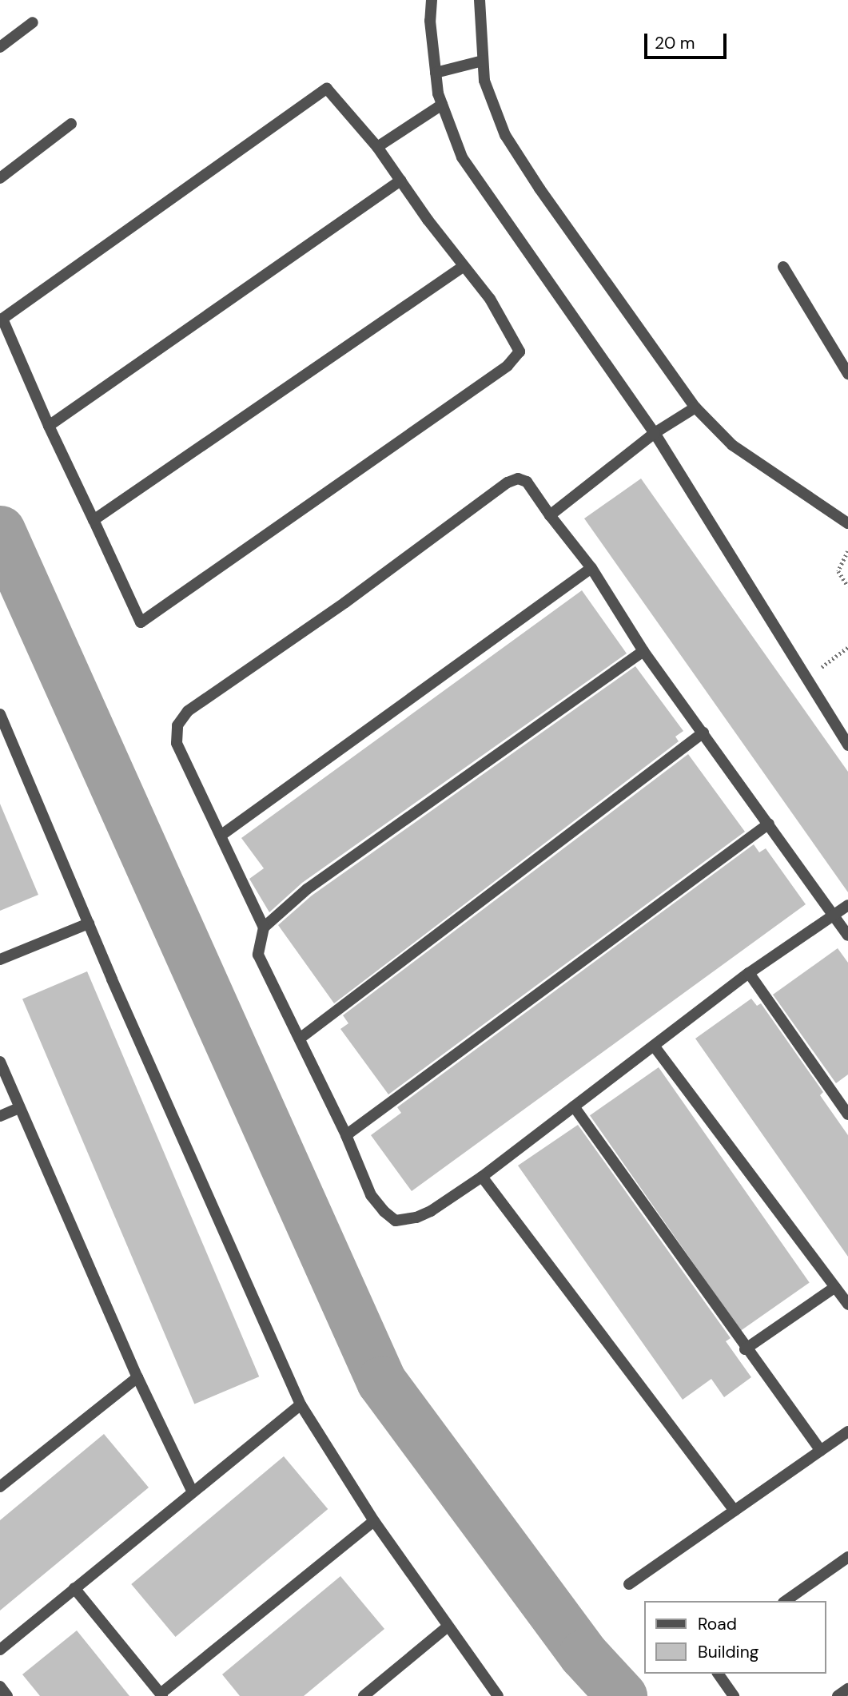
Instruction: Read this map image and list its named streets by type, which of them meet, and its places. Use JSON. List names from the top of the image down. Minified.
{"legend":["Road","Building"],"scale_bar":"20 m"}
